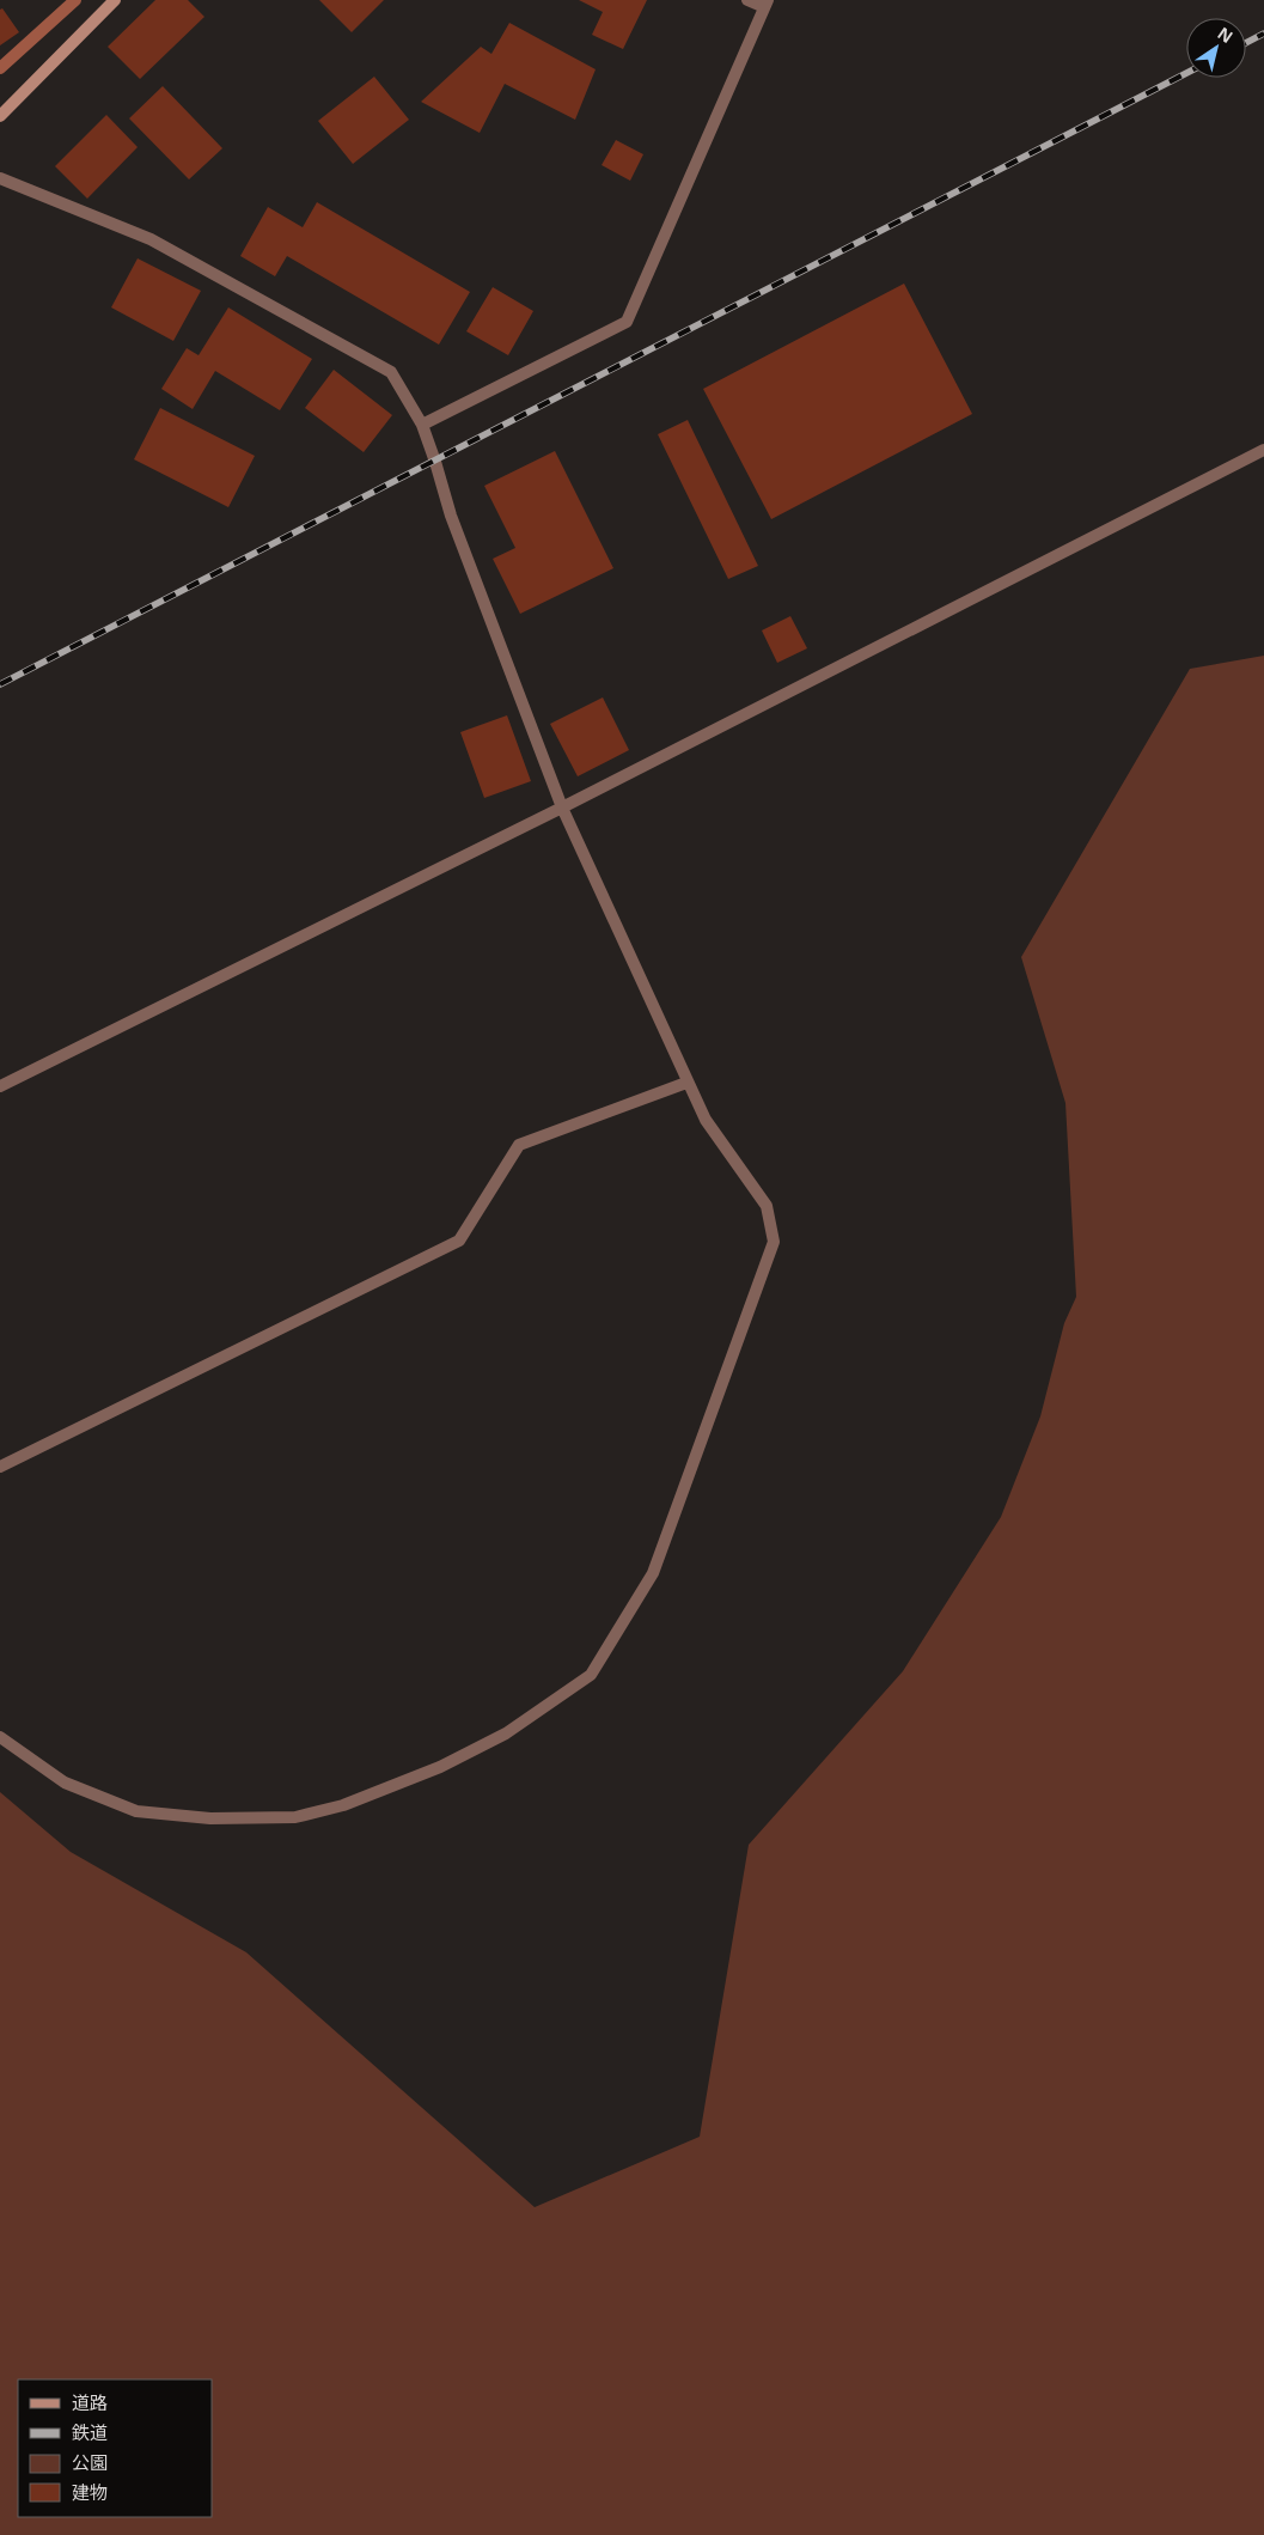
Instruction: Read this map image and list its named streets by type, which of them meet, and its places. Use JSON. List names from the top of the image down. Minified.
{"legend":["道路","鉄道","公園","建物"],"north":"top right"}
